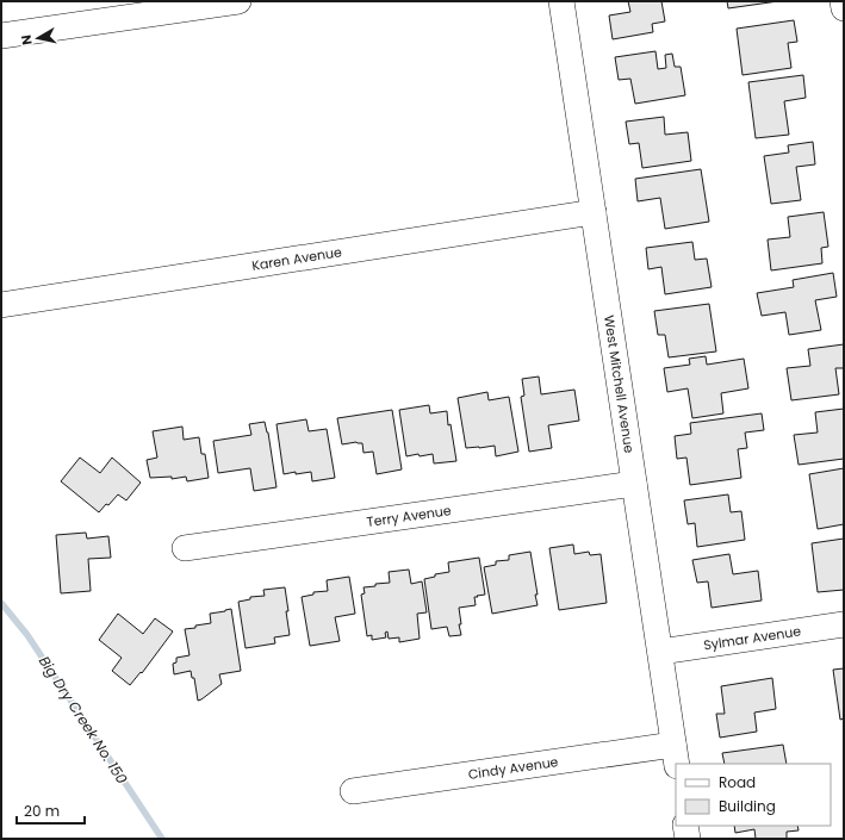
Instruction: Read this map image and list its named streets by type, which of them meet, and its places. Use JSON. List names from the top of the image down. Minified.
{"streets":{"street":["Karen Avenue","West Mitchell Avenue","Terry Avenue","Sylmar Avenue","Cindy Avenue"]},"crossings":[["Karen Avenue","West Mitchell Avenue"],["West Mitchell Avenue","Terry Avenue"],["West Mitchell Avenue","Sylmar Avenue"],["West Mitchell Avenue","Cindy Avenue"]],"water":["Big Dry Creek No. 150"],"legend":["Road","Building"],"scale_bar":"20 m","north":"left"}
